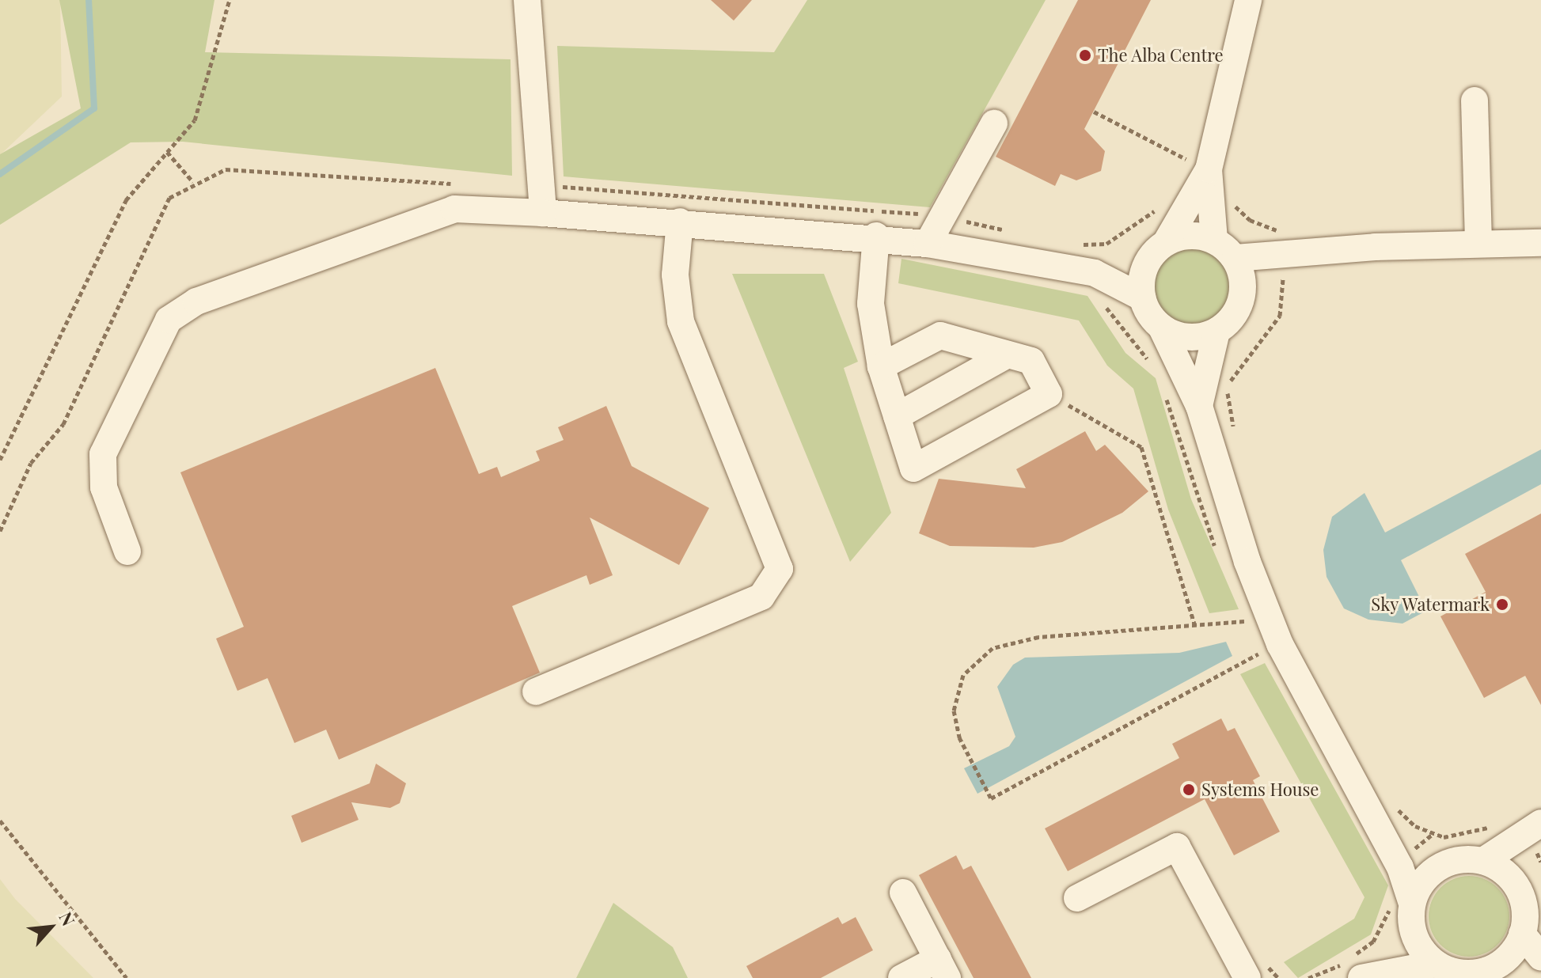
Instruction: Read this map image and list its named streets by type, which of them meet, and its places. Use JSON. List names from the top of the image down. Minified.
{"places":["The Alba Centre","Sky Watermark","Systems House"],"north":"top right"}
